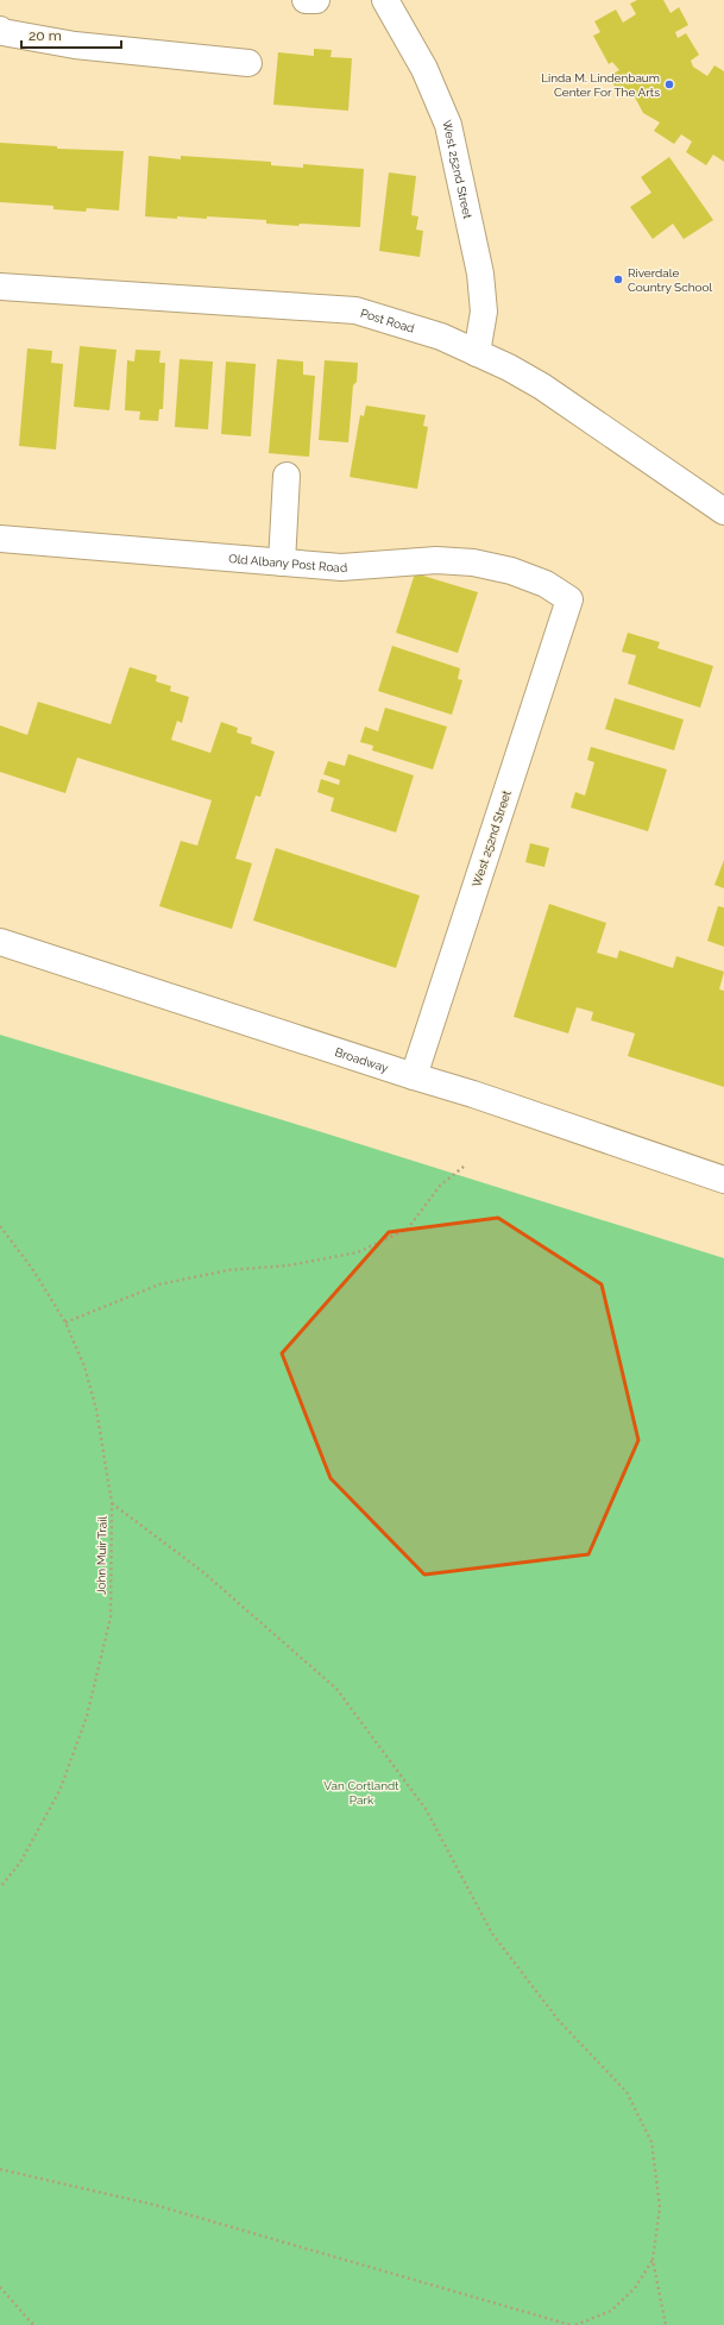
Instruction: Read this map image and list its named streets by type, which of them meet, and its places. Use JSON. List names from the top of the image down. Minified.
{"streets":{"street":["West 252nd Street","Post Road","Old Albany Post Road","Broadway"],"path":["John Muir Trail"]},"crossings":[["West 252nd Street","Post Road"],["West 252nd Street","Old Albany Post Road"],["West 252nd Street","Broadway"]],"parks":["Van Cortlandt Park"],"places":["Linda M. Lindenbaum Center For The Arts","Riverdale Country School"],"scale_bar":"20 m"}
